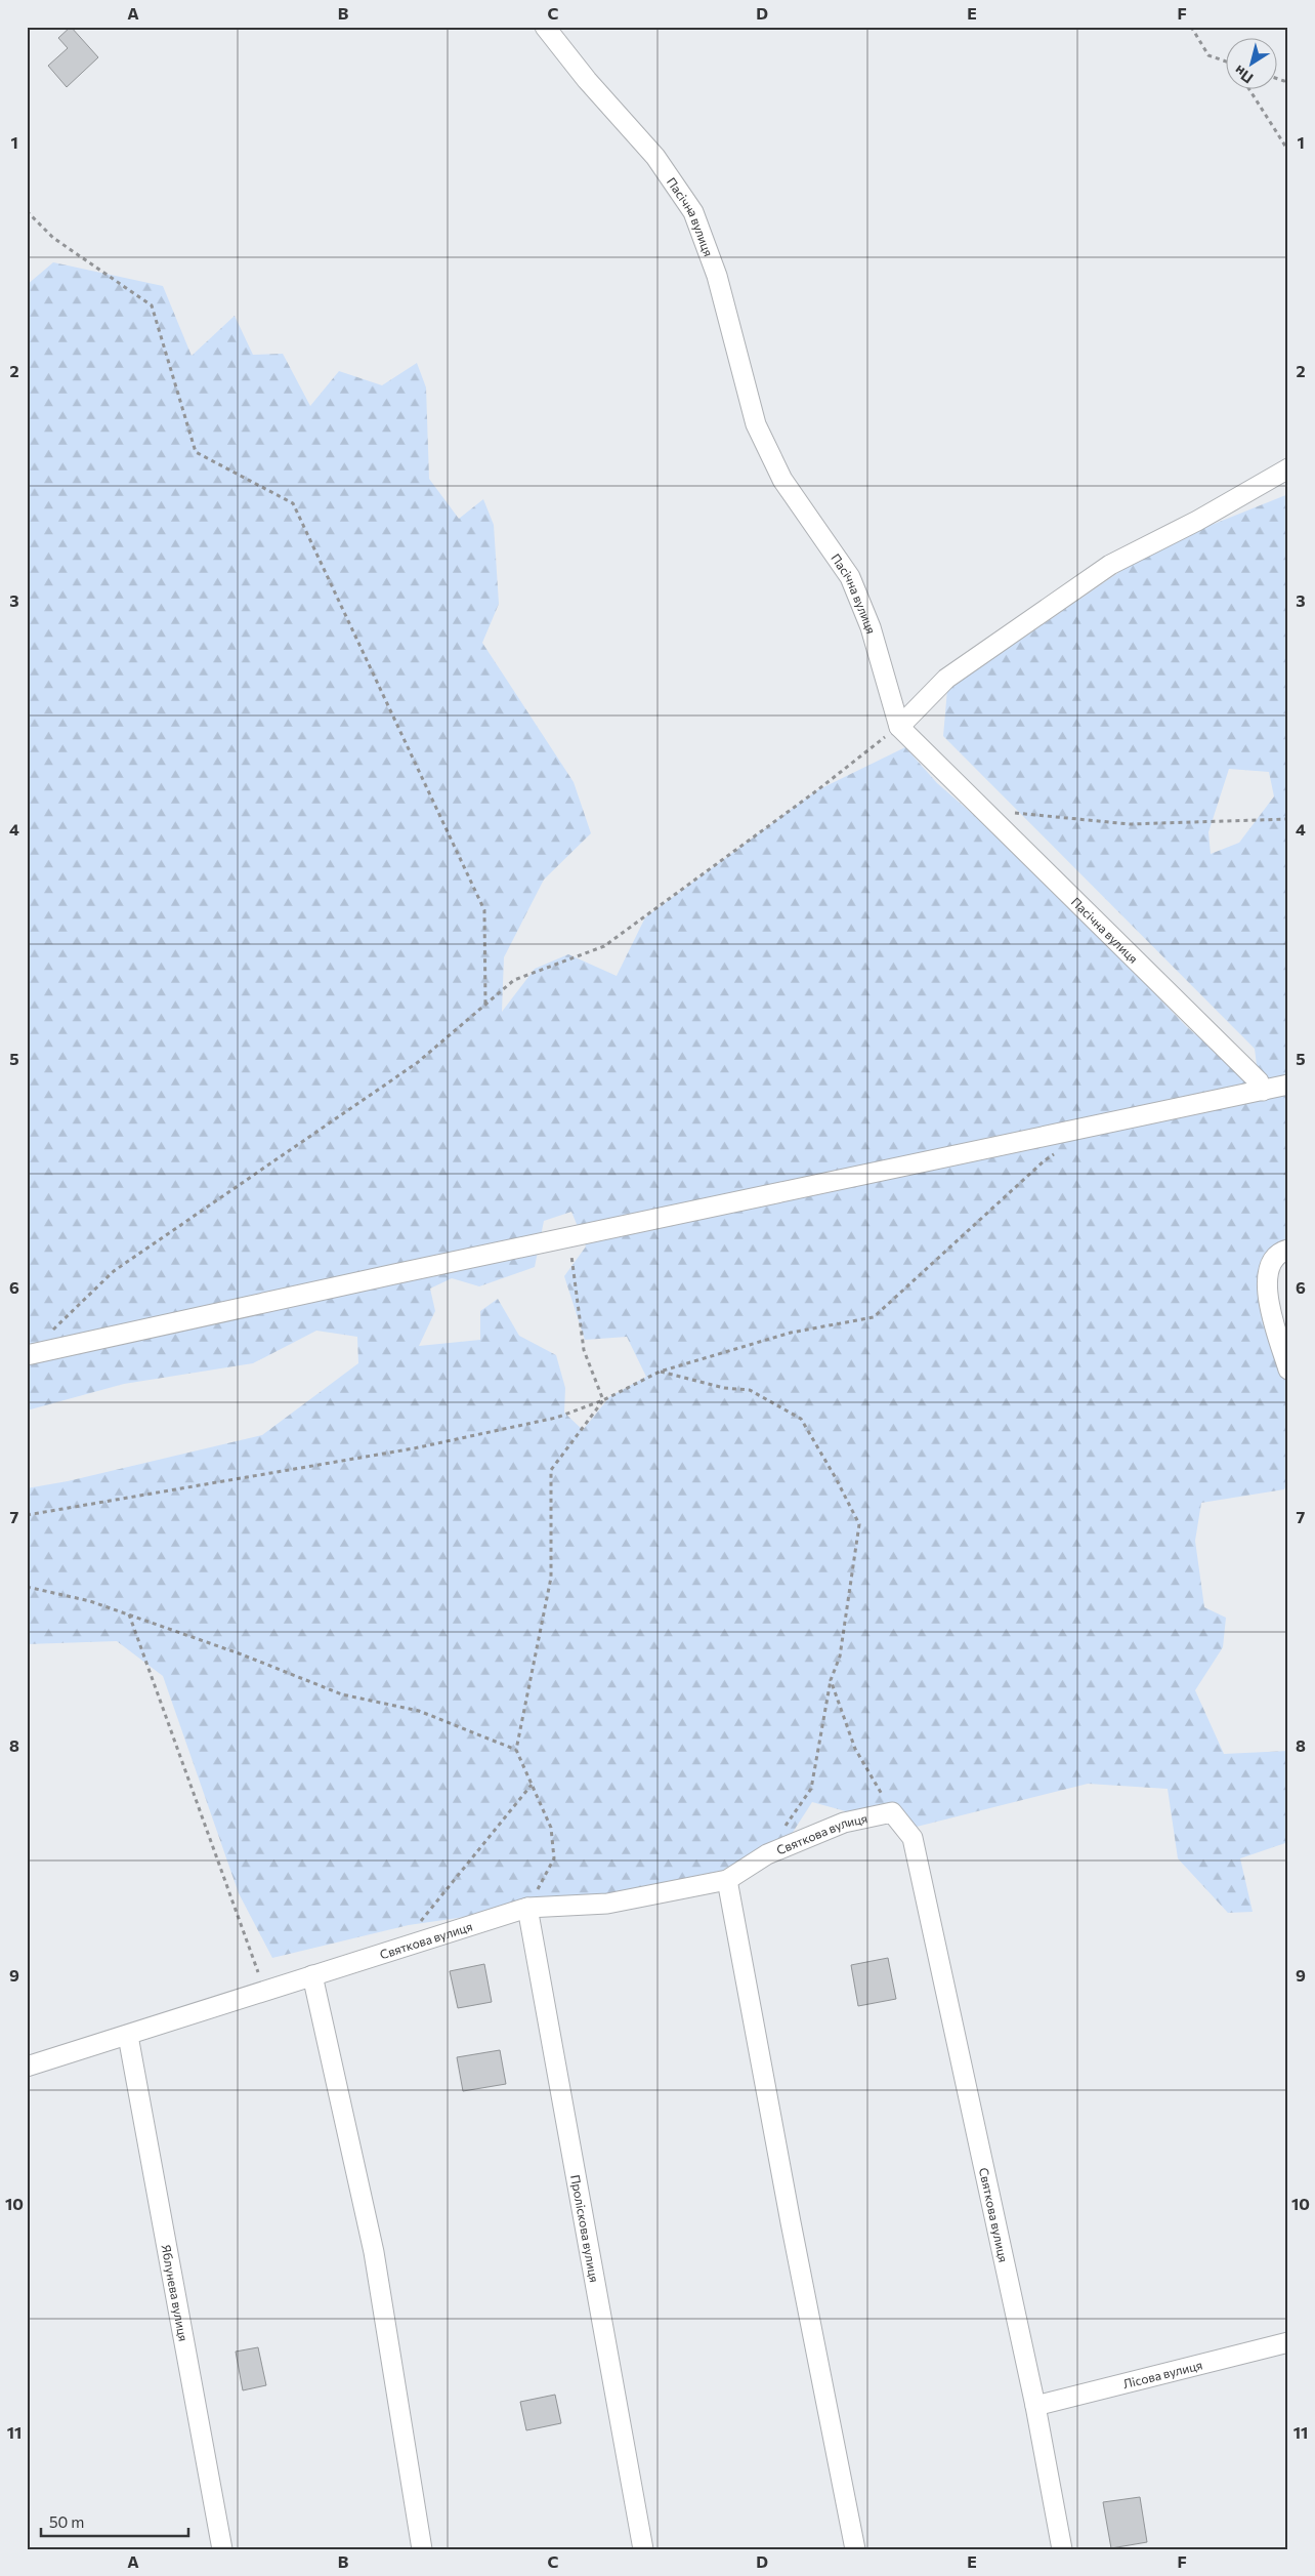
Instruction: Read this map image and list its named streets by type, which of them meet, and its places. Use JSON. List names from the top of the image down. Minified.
{"streets":{"street":["Пасічна вулиця","Святкова вулиця","Проліскова вулиця","Яблунева вулиця","Лісова вулиця"]},"crossings":[["Святкова вулиця","Проліскова вулиця"],["Святкова вулиця","Яблунева вулиця"],["Святкова вулиця","Лісова вулиця"]],"scale_bar":"50 m","north":"bottom left","grid":{"columns":["A","B","C","D","E","F"],"rows":["1","2","3","4","5","6","7","8","9","10","11"]}}
